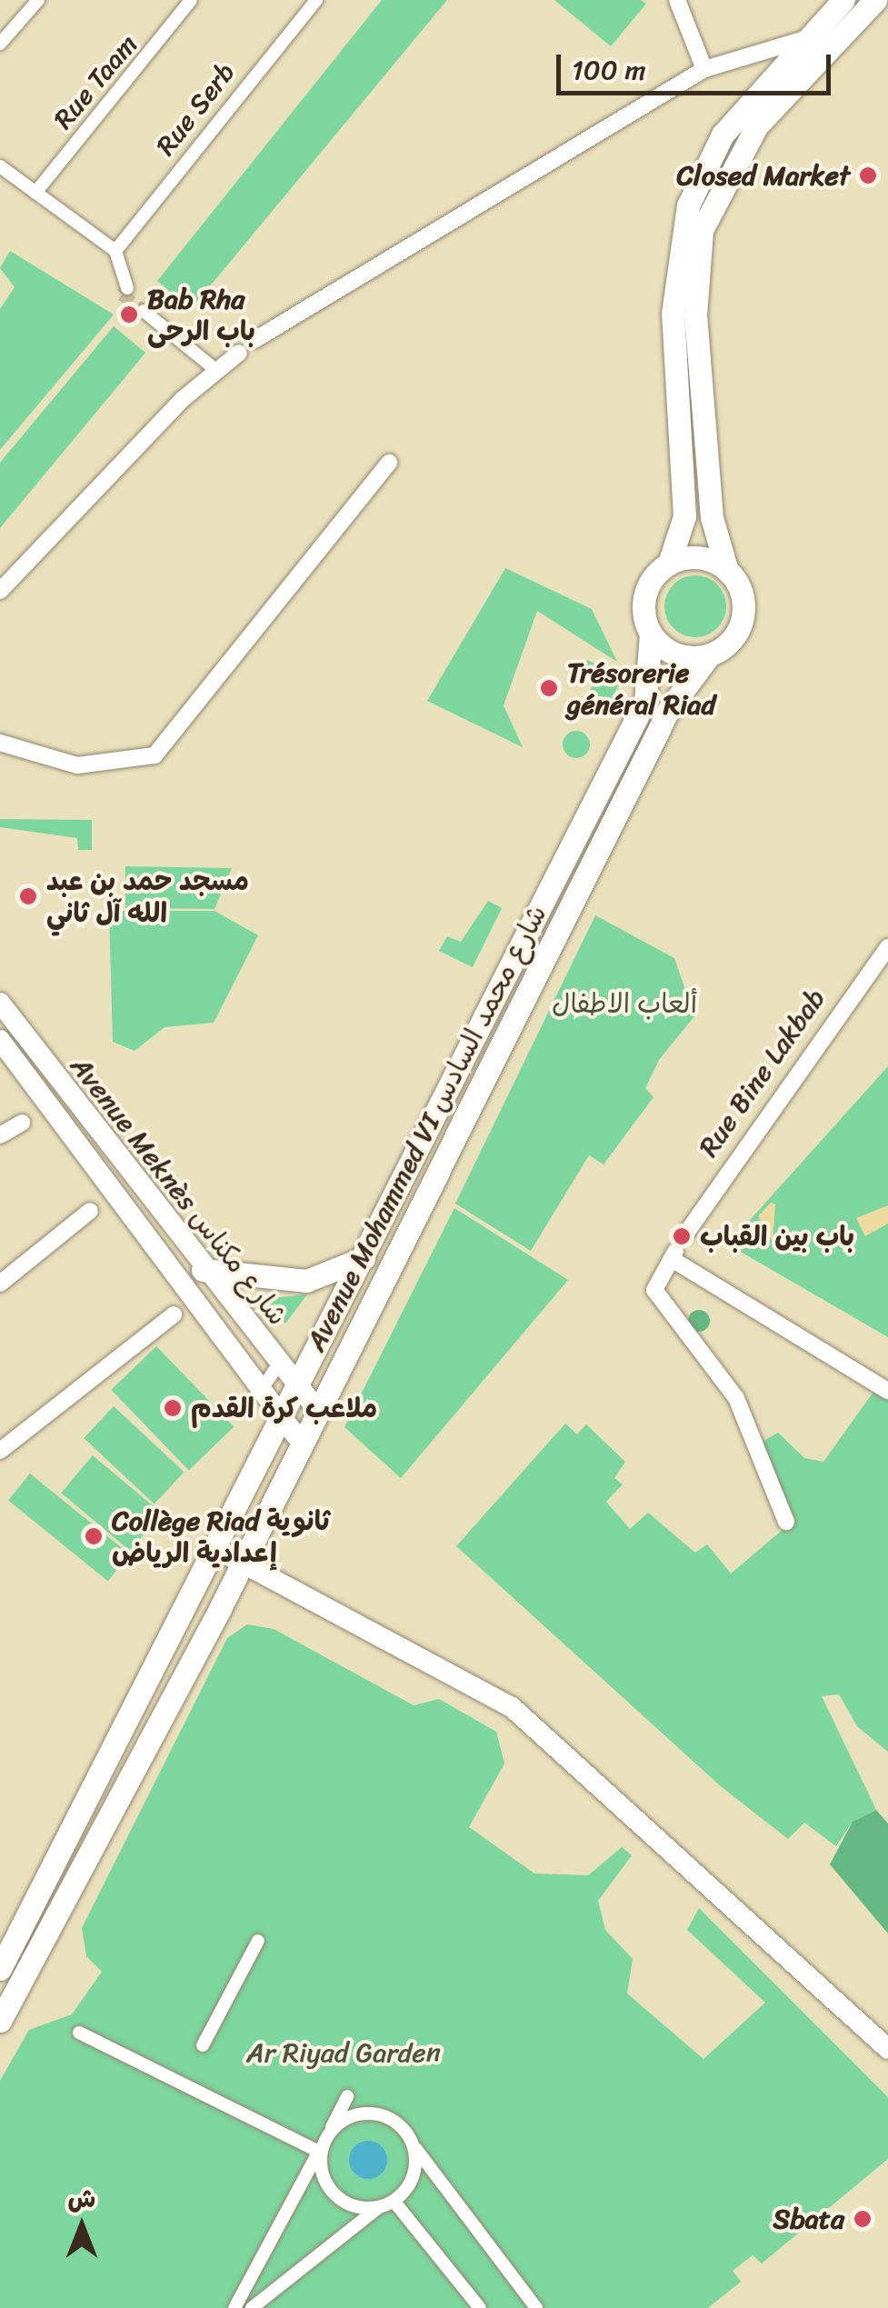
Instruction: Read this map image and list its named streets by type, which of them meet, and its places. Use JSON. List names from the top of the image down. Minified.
{"streets":{"main road":["Avenue Mohammed VI شارع محمد السادس"],"street":["Rue Taam","Rue Serb","Rue Bine Lakbab","Avenue Meknès شارع مكناس"]},"crossings":[["Avenue Mohammed VI شارع محمد السادس","Avenue Meknès شارع مكناس"]],"parks":["ألعاب الاطفال","Ar Riyad Garden"],"places":["Closed Market","Bab Rha باب الرحى","Trésorerie général Riad","مسجد حمد بن عبد الله آل ثاني","باب بين القباب","ملاعب كرة القدم","Collège Riad ثانوية إعدادية الرياض","Sbata"],"scale_bar":"100 m","north":"top"}
